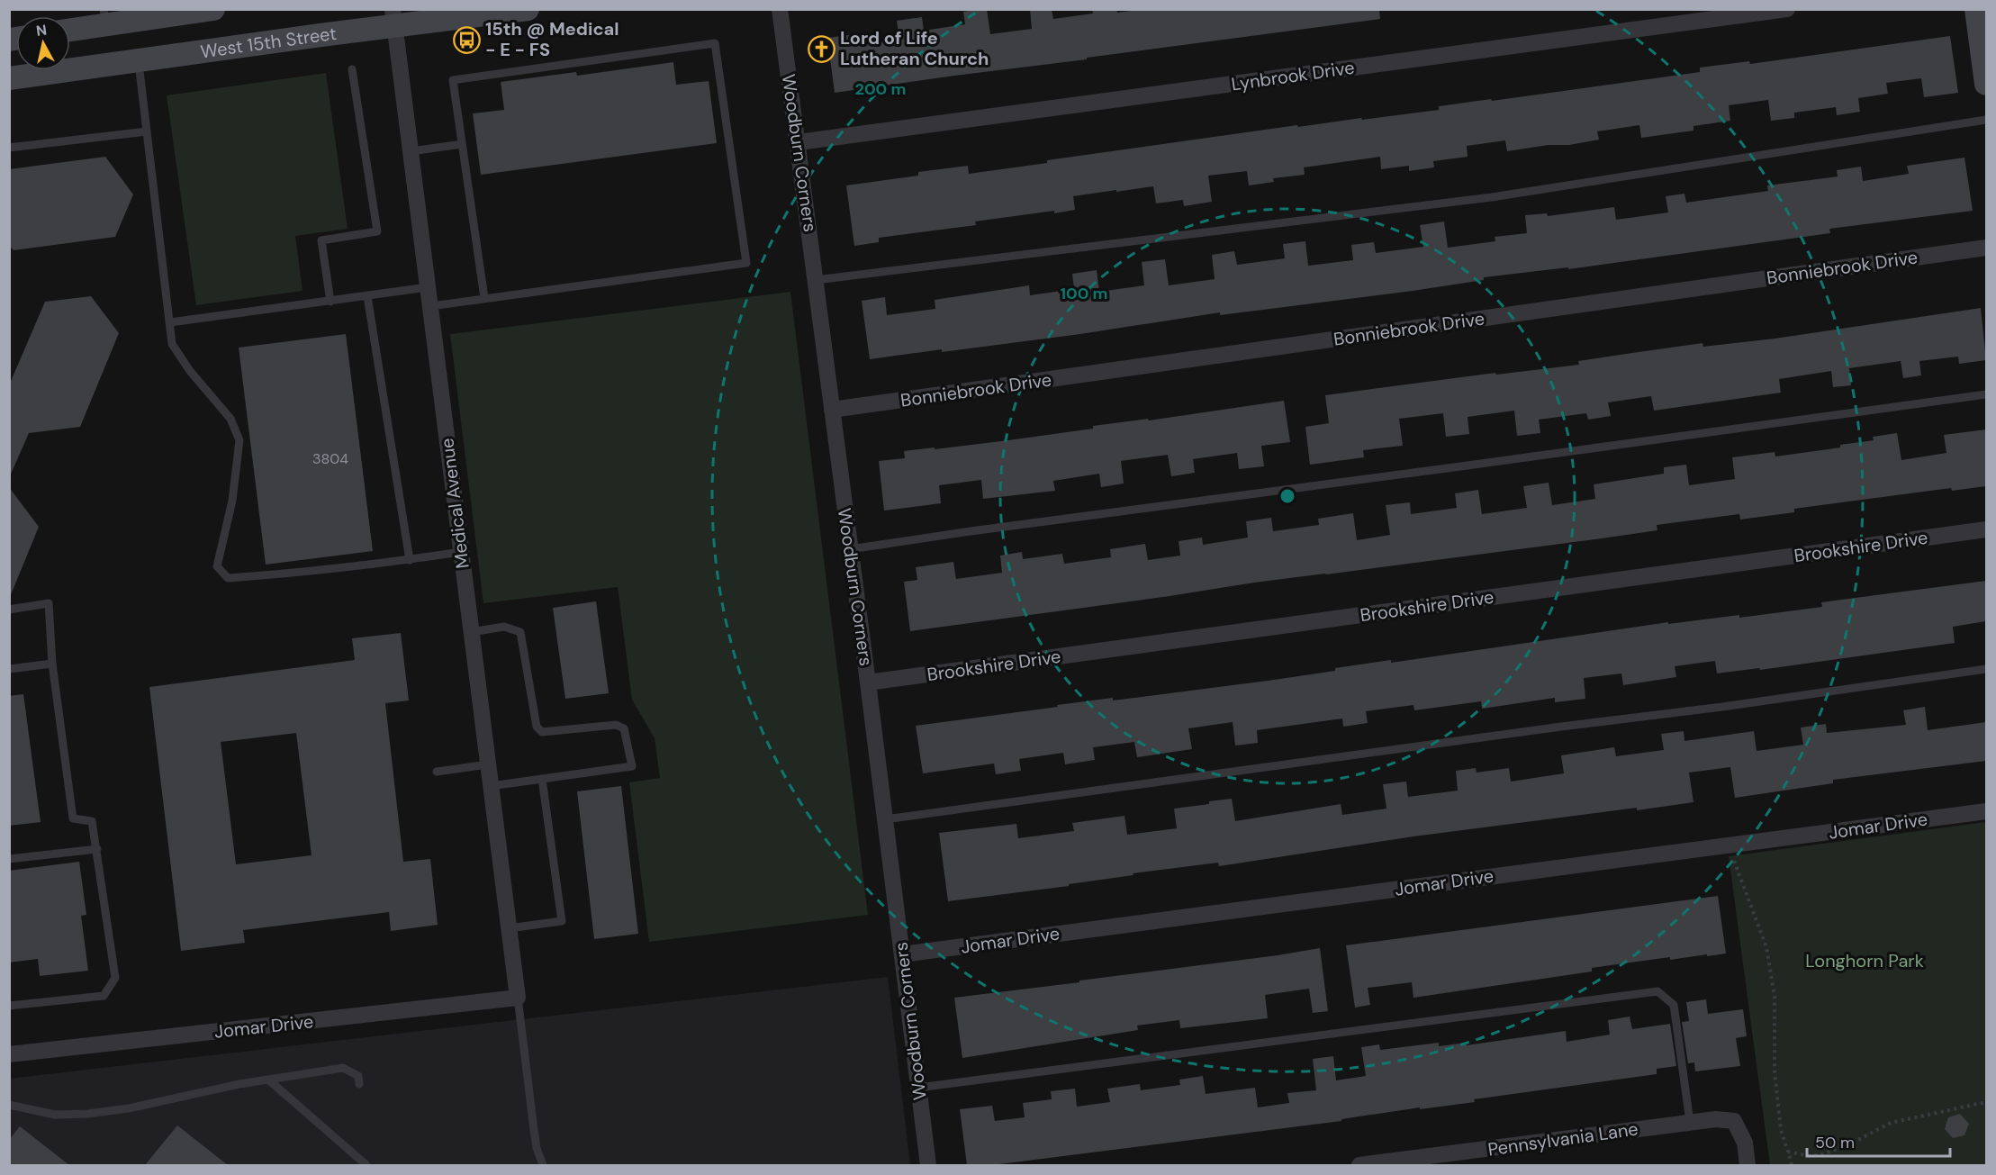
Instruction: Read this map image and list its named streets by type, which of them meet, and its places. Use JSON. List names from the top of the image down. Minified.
{"streets":{"main road":["West 15th Street"],"street":["Lynbrook Drive","Woodburn Corners","Bonniebrook Drive","Medical Avenue","Brookshire Drive","Jomar Drive","Pennsylvania Lane"]},"crossings":[["West 15th Street","Medical Avenue"],["Lynbrook Drive","Woodburn Corners"],["Woodburn Corners","Bonniebrook Drive"],["Woodburn Corners","Brookshire Drive"],["Woodburn Corners","Jomar Drive"],["Medical Avenue","Jomar Drive"]],"parks":["Longhorn Park"],"places":{"bus stop":["15th @ Medical - E - FS"],"church":["Lord of Life Lutheran Church"]},"house_numbers":["3804"],"scale_bar":"50 m","north":"top","rings":["200 m","100 m"]}
